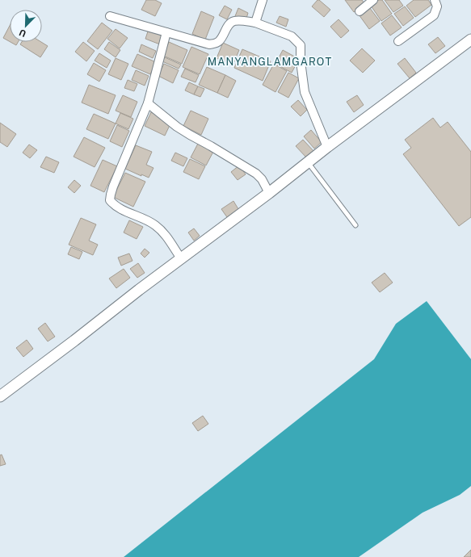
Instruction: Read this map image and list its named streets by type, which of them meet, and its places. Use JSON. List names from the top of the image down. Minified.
{"districts":["MANYANGLAMGAROT"],"north":"bottom left"}
